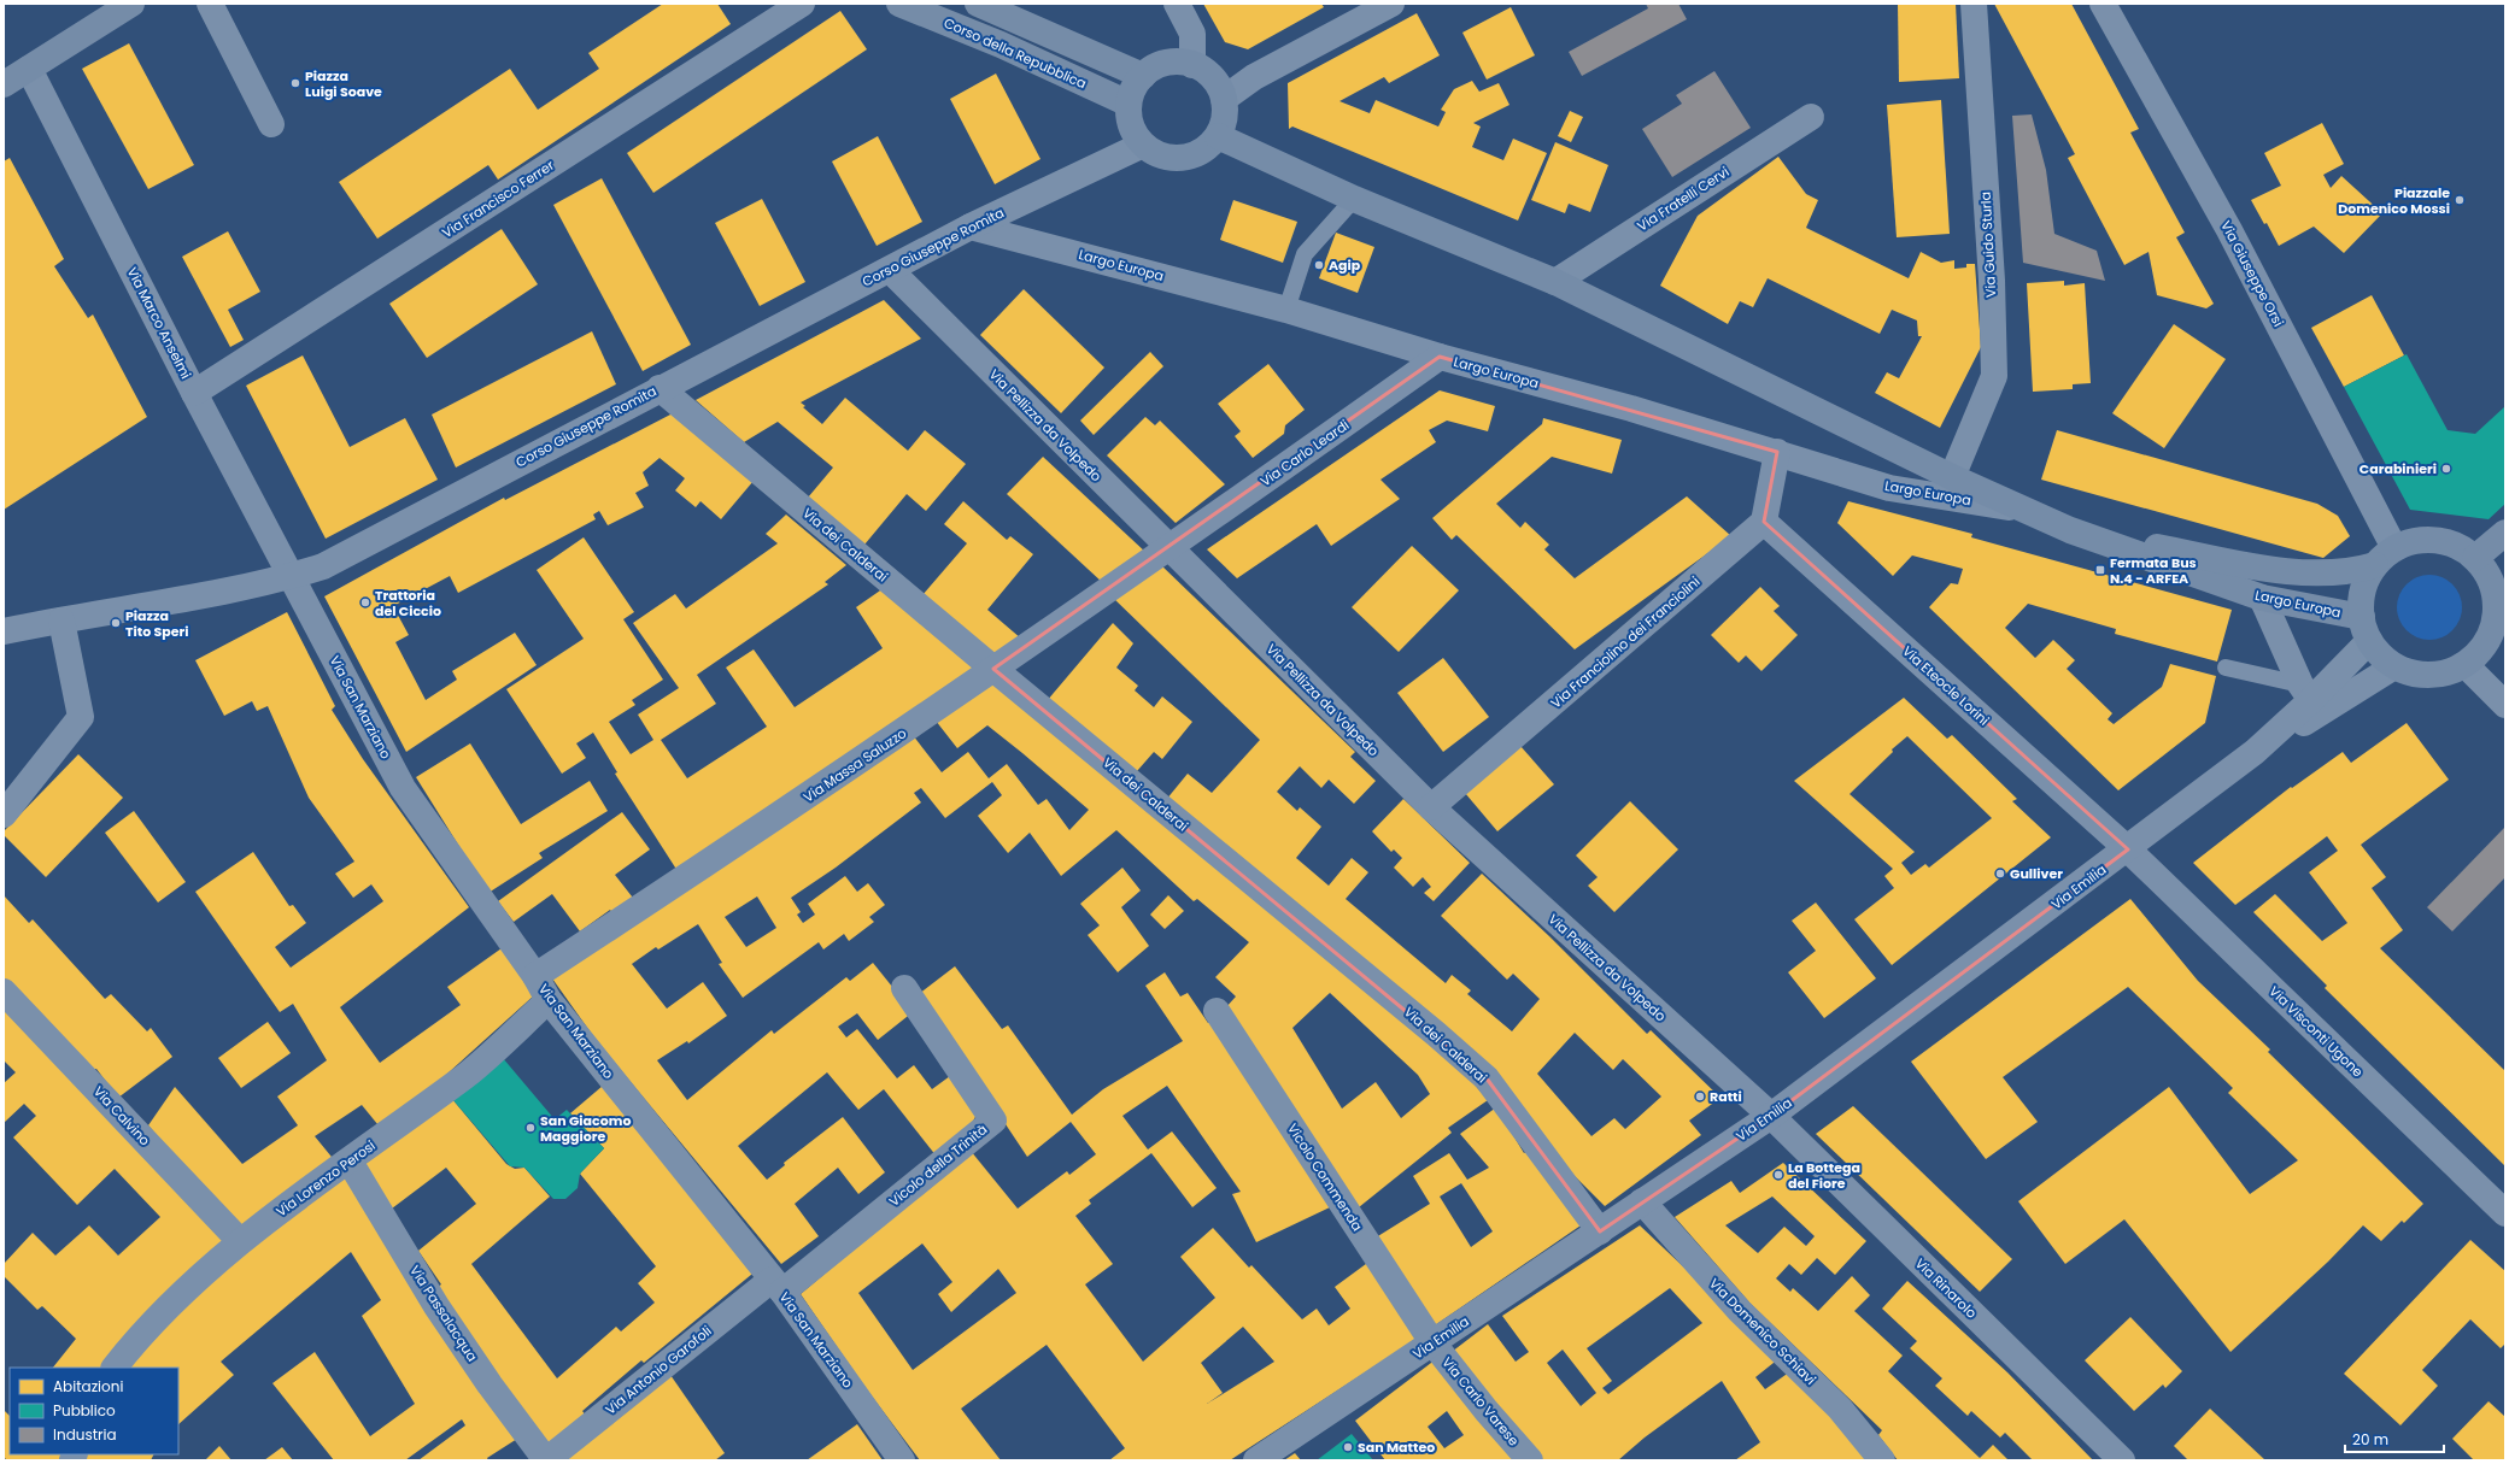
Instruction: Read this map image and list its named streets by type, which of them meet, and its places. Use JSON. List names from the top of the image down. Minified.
{"streets":{"street":["Corso della Repubblica","Via Francisco Ferrer","Via Fratelli Cervi","Via Guido Sturla","Corso Giuseppe Romita","Largo Europa","Via Giuseppe Orsi","Via Marco Anselmi","Via Pellizza da Volpedo","Via Carlo Leardi","Via dei Calderai","Via Franciolino dei Franciolini","Via Eteocle Lorini","Via San Marziano","Via Massa Saluzzo","Via Emilia","Via Visconti Ugone","Via Calvino","Vicolo della Trinità","Vicolo Commenda","Via Lorenzo Perosi","Via Rinarolo","Via Passalacqua","Via Domenico Schiavi","Via Antonio Garofoli","Via Carlo Varese"]},"crossings":[["Corso della Repubblica","Corso Giuseppe Romita"],["Corso della Repubblica","Largo Europa"],["Via Francisco Ferrer","Via Marco Anselmi"],["Via Fratelli Cervi","Largo Europa"],["Via Guido Sturla","Largo Europa"],["Corso Giuseppe Romita","Largo Europa"],["Corso Giuseppe Romita","Via Marco Anselmi"],["Corso Giuseppe Romita","Via Pellizza da Volpedo"],["Corso Giuseppe Romita","Via dei Calderai"],["Corso Giuseppe Romita","Via San Marziano"],["Largo Europa","Via Giuseppe Orsi"],["Largo Europa","Via Carlo Leardi"],["Largo Europa","Via Emilia"],["Via Giuseppe Orsi","Via Emilia"],["Via Marco Anselmi","Via San Marziano"],["Via Pellizza da Volpedo","Via Carlo Leardi"],["Via Pellizza da Volpedo","Via Franciolino dei Franciolini"],["Via Pellizza da Volpedo","Via Massa Saluzzo"],["Via Pellizza da Volpedo","Via Emilia"],["Via Pellizza da Volpedo","Via Rinarolo"],["Via Carlo Leardi","Via Massa Saluzzo"],["Via dei Calderai","Via Massa Saluzzo"],["Via dei Calderai","Via Emilia"],["Via Franciolino dei Franciolini","Via Eteocle Lorini"],["Via Eteocle Lorini","Via Emilia"],["Via Eteocle Lorini","Via Visconti Ugone"],["Via San Marziano","Via Massa Saluzzo"],["Via San Marziano","Vicolo della Trinità"],["Via San Marziano","Via Lorenzo Perosi"],["Via San Marziano","Via Antonio Garofoli"],["Via Emilia","Via Visconti Ugone"],["Via Emilia","Vicolo Commenda"],["Via Emilia","Via Rinarolo"],["Via Emilia","Via Domenico Schiavi"],["Via Emilia","Via Carlo Varese"],["Via Calvino","Via Lorenzo Perosi"],["Vicolo della Trinità","Via Antonio Garofoli"],["Vicolo Commenda","Via Carlo Varese"],["Via Lorenzo Perosi","Via Passalacqua"],["Via Passalacqua","Via Antonio Garofoli"]],"places":{"other":["Piazza Luigi Soave","Piazzale Domenico Mossi","Agip","Carabinieri","Trattoria del Ciccio","Piazza Tito Speri","Gulliver","Ratti","San Giacomo Maggiore","La Bottega del Fiore","San Matteo"],"transit":["Fermata Bus N.4 - ARFEA"]},"legend":["Abitazioni","Pubblico","Industria"],"scale_bar":"20 m"}
